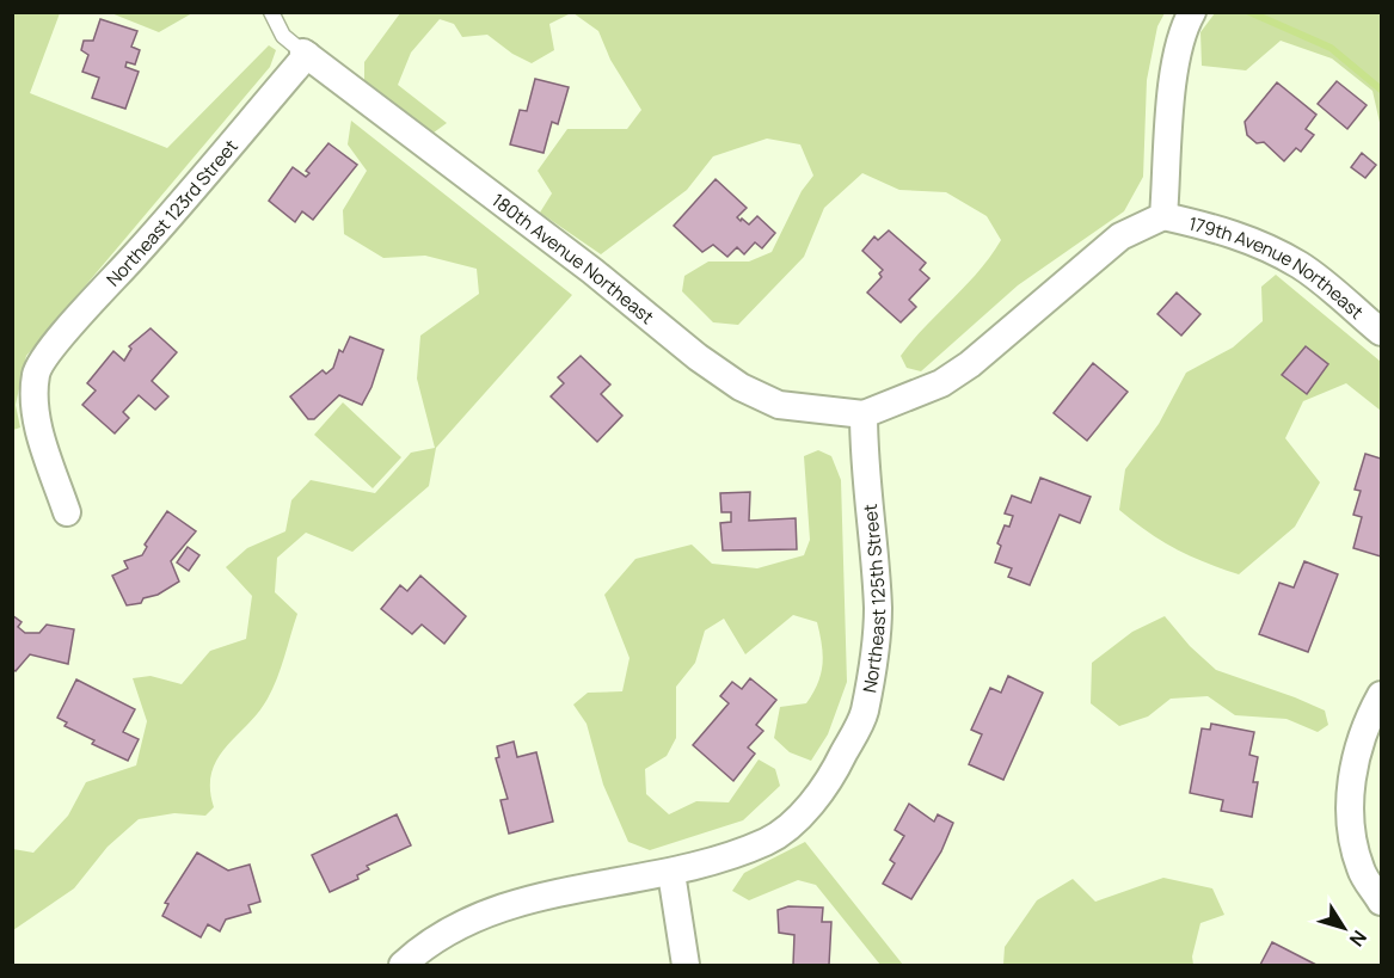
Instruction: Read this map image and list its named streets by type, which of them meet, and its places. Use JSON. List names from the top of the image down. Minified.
{"streets":{"street":["Northeast 123rd Street","180th Avenue Northeast","179th Avenue Northeast","Northeast 125th Street"]},"crossings":[["Northeast 123rd Street","180th Avenue Northeast"],["180th Avenue Northeast","Northeast 125th Street"]],"north":"bottom right"}
